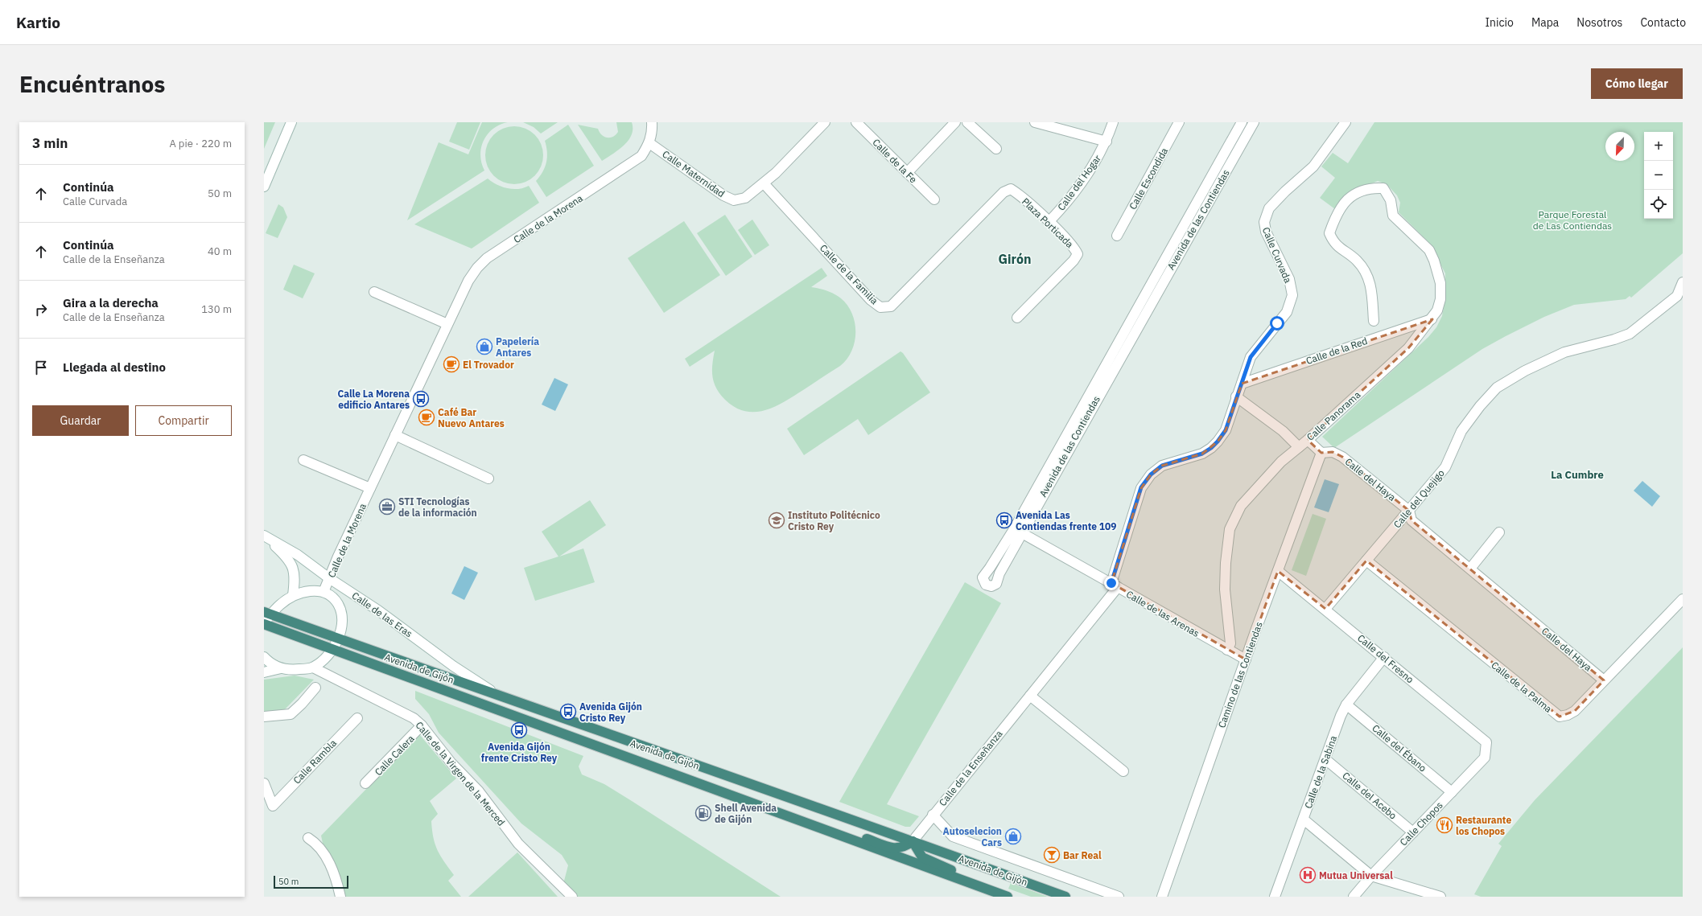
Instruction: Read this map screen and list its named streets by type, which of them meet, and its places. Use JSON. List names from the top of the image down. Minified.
{"streets":{"highway":["Avenida de Gijón"],"street":["Calle de la Fe","Calle Maternidad","Calle Escondida","Calle del Hogar","Calle de la Morena","Avenida de las Contiendas","Plaza Porticada","Calle Curvada","Calle de la Familia","Calle de la Red","Calle Panorama","Calle del Haya","Calle del Quejigo","Calle de las Arenas","Calle de las Eras","Calle del Fresno","Camino de las Contiendas","Calle de la Palma","Calle del Ébano","Calle Calera","Calle Rambla","Calle de la Enseñanza","Calle de la Sabina","Calle de la Virgen de la Merced","Calle del Acebo","Calle Chopos"]},"crossings":[["Calle Maternidad","Calle de la Morena"],["Calle Maternidad","Calle de la Familia"],["Calle del Hogar","Plaza Porticada"],["Calle de la Morena","Calle de las Eras"],["Avenida de las Contiendas","Calle de las Arenas"],["Plaza Porticada","Calle de la Familia"],["Calle Curvada","Calle de la Red"],["Calle Curvada","Calle de la Enseñanza"],["Calle de la Red","Calle Panorama"],["Calle de la Red","Calle de la Enseñanza"],["Calle Panorama","Calle de las Arenas"],["Calle del Haya","Calle del Quejigo"],["Calle del Haya","Camino de las Contiendas"],["Calle del Haya","Calle de la Palma"],["Calle del Quejigo","Calle del Fresno"],["Calle del Quejigo","Calle de la Palma"],["Calle de las Arenas","Camino de las Contiendas"],["Calle de las Arenas","Calle de la Enseñanza"],["Calle de las Eras","Avenida de Gijón"],["Calle del Fresno","Camino de las Contiendas"],["Calle del Fresno","Calle de la Sabina"],["Calle del Fresno","Calle Chopos"],["Avenida de Gijón","Calle de la Enseñanza"],["Calle del Ébano","Calle de la Sabina"],["Calle del Ébano","Calle Chopos"],["Calle Calera","Calle de la Virgen de la Merced"],["Calle de la Sabina","Calle del Acebo"],["Calle del Acebo","Calle Chopos"]],"districts":["Girón","La Cumbre"],"parks":["Parque Forestal de Las Contiendas"],"places":{"shop":["Papelería Antares","Autoselecion Cars"],"cafe":["El Trovador","Café Bar Nuevo Antares"],"bus stop":["Calle La Morena edificio Antares","Avenida Las Contiendas frente 109","Avenida Gijón Cristo Rey","Avenida Gijón frente Cristo Rey"],"office":["STI Tecnologías de la información"],"school or university":["Instituto Politécnico Cristo Rey"],"fuel station":["Shell Avenida de Gijón"],"restaurant":["Restaurante los Chopos"],"bar":["Bar Real"],"hospital":["Mutua Universal"]},"scale_bar":"50 m","north":"bottom left","page":{"header":"Kartio","nav":["Inicio","Mapa","Nosotros","Contacto"],"buttons":["Cómo llegar",["Guardar","Compartir"]],"title":"Encuéntranos","heading":["3 min","A pie · 220 m"],"map_buttons":["+","−"],"list":[["Continúa","Calle Curvada","50 m"],["Continúa","Calle de la Enseñanza","40 m"],["Gira a la derecha","Calle de la Enseñanza","130 m"],"Llegada al destino"],"scale":"50 m"}}
